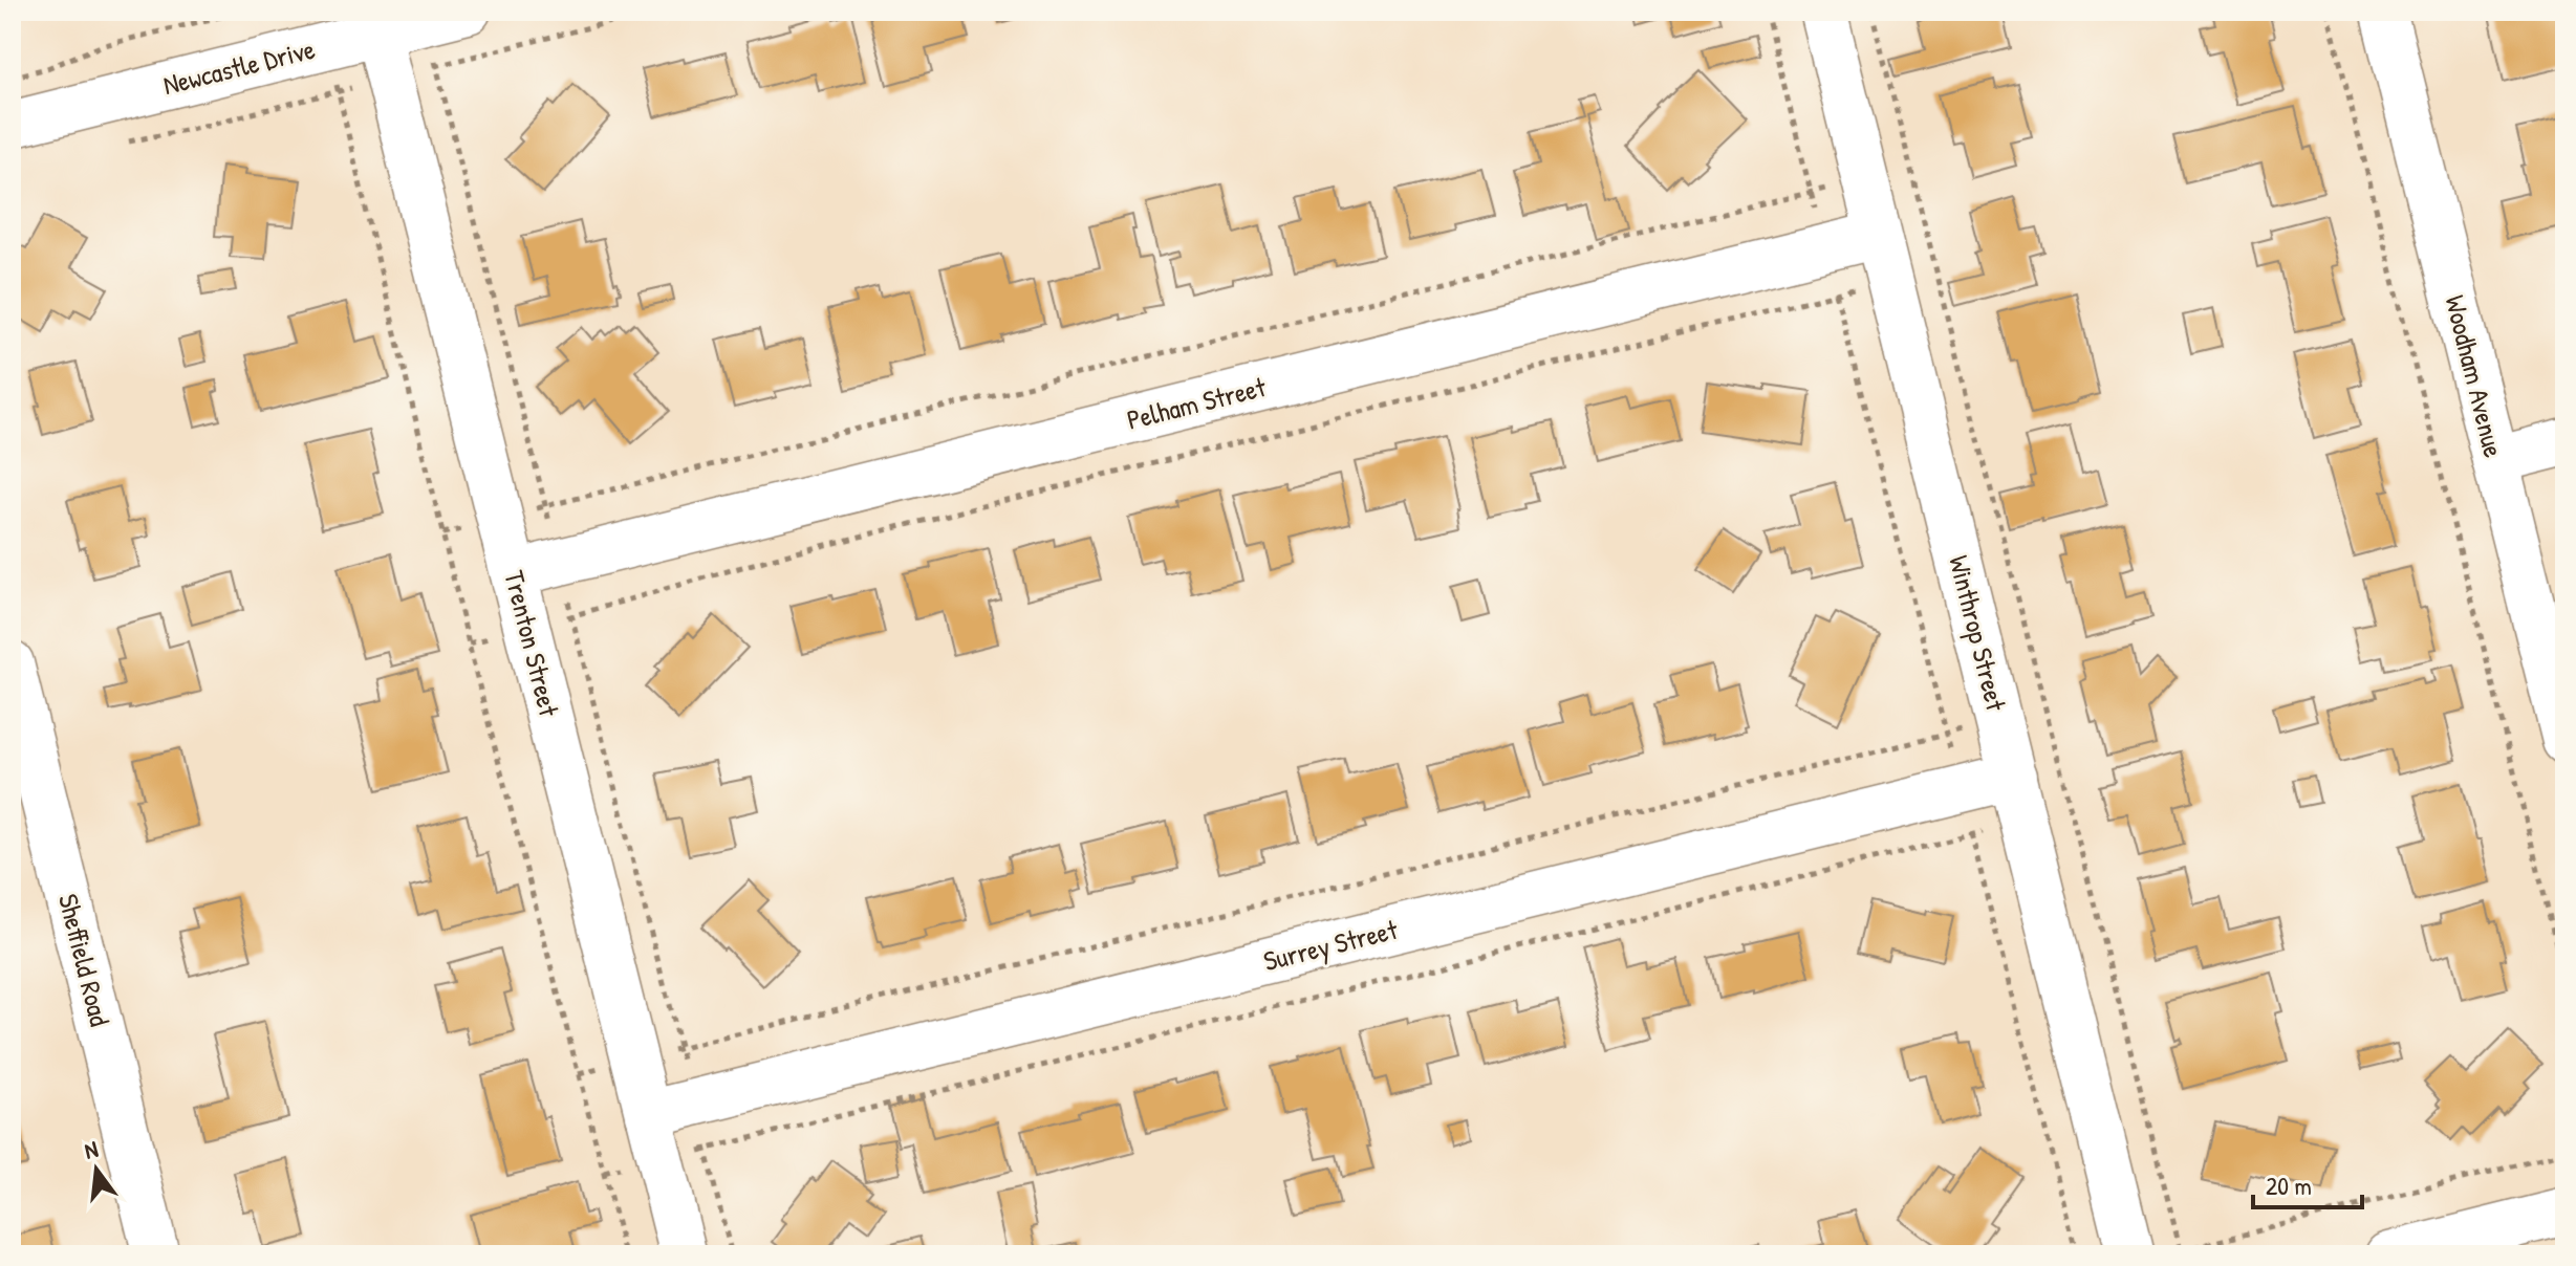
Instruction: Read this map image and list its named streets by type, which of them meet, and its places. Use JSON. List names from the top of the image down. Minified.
{"streets":{"street":["Newcastle Drive","Woodham Avenue","Pelham Street","Winthrop Street","Trenton Street","Surrey Street","Sheffield Road"]},"crossings":[["Newcastle Drive","Trenton Street"],["Pelham Street","Winthrop Street"],["Pelham Street","Trenton Street"],["Winthrop Street","Surrey Street"],["Trenton Street","Surrey Street"]],"scale_bar":"20 m","north":"top"}
